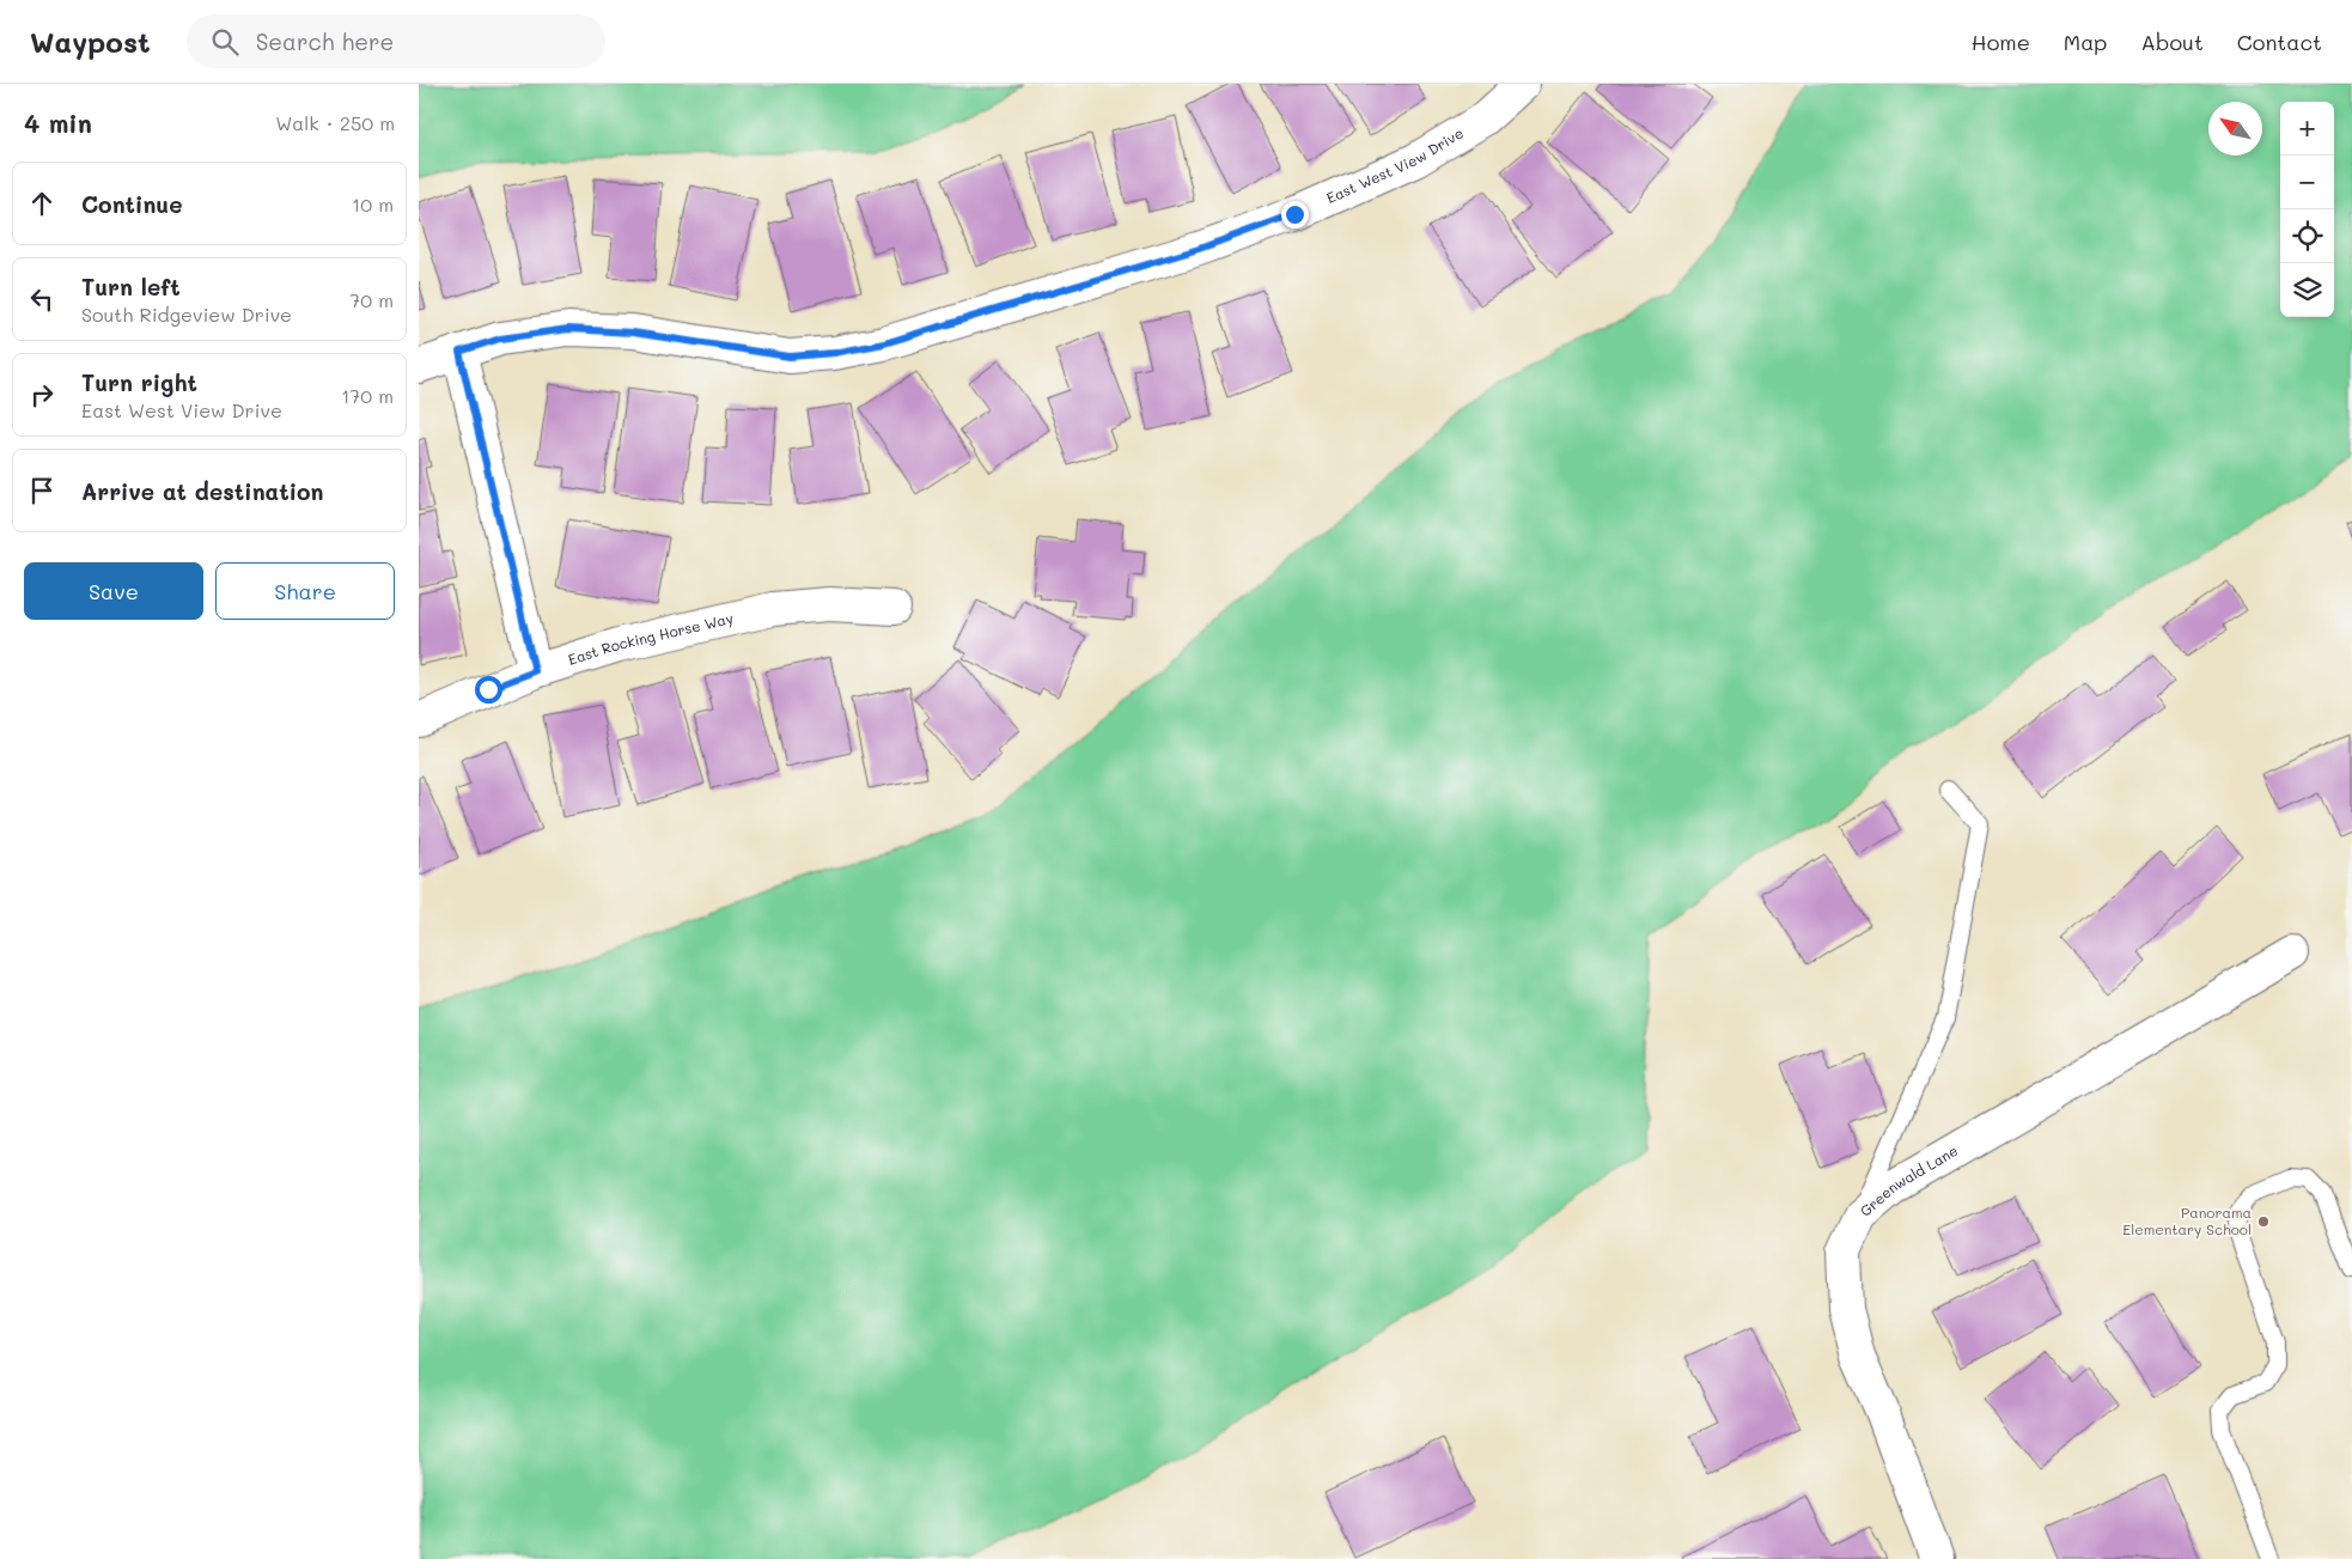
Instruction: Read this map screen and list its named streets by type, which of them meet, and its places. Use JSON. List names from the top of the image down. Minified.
{"streets":{"street":["East West View Drive","East Rocking Horse Way","Greenwald Lane"]},"places":["Panorama Elementary School"],"north":"top left","page":{"header":"Waypost","search":"Search here","nav":["Home","Map","About","Contact"],"heading":["4 min","Walk · 250 m"],"map_buttons":["+","−"],"list":[["Continue","10 m"],["Turn left","South Ridgeview Drive","70 m"],["Turn right","East West View Drive","170 m"],"Arrive at destination"],"buttons":["Save","Share"]}}
